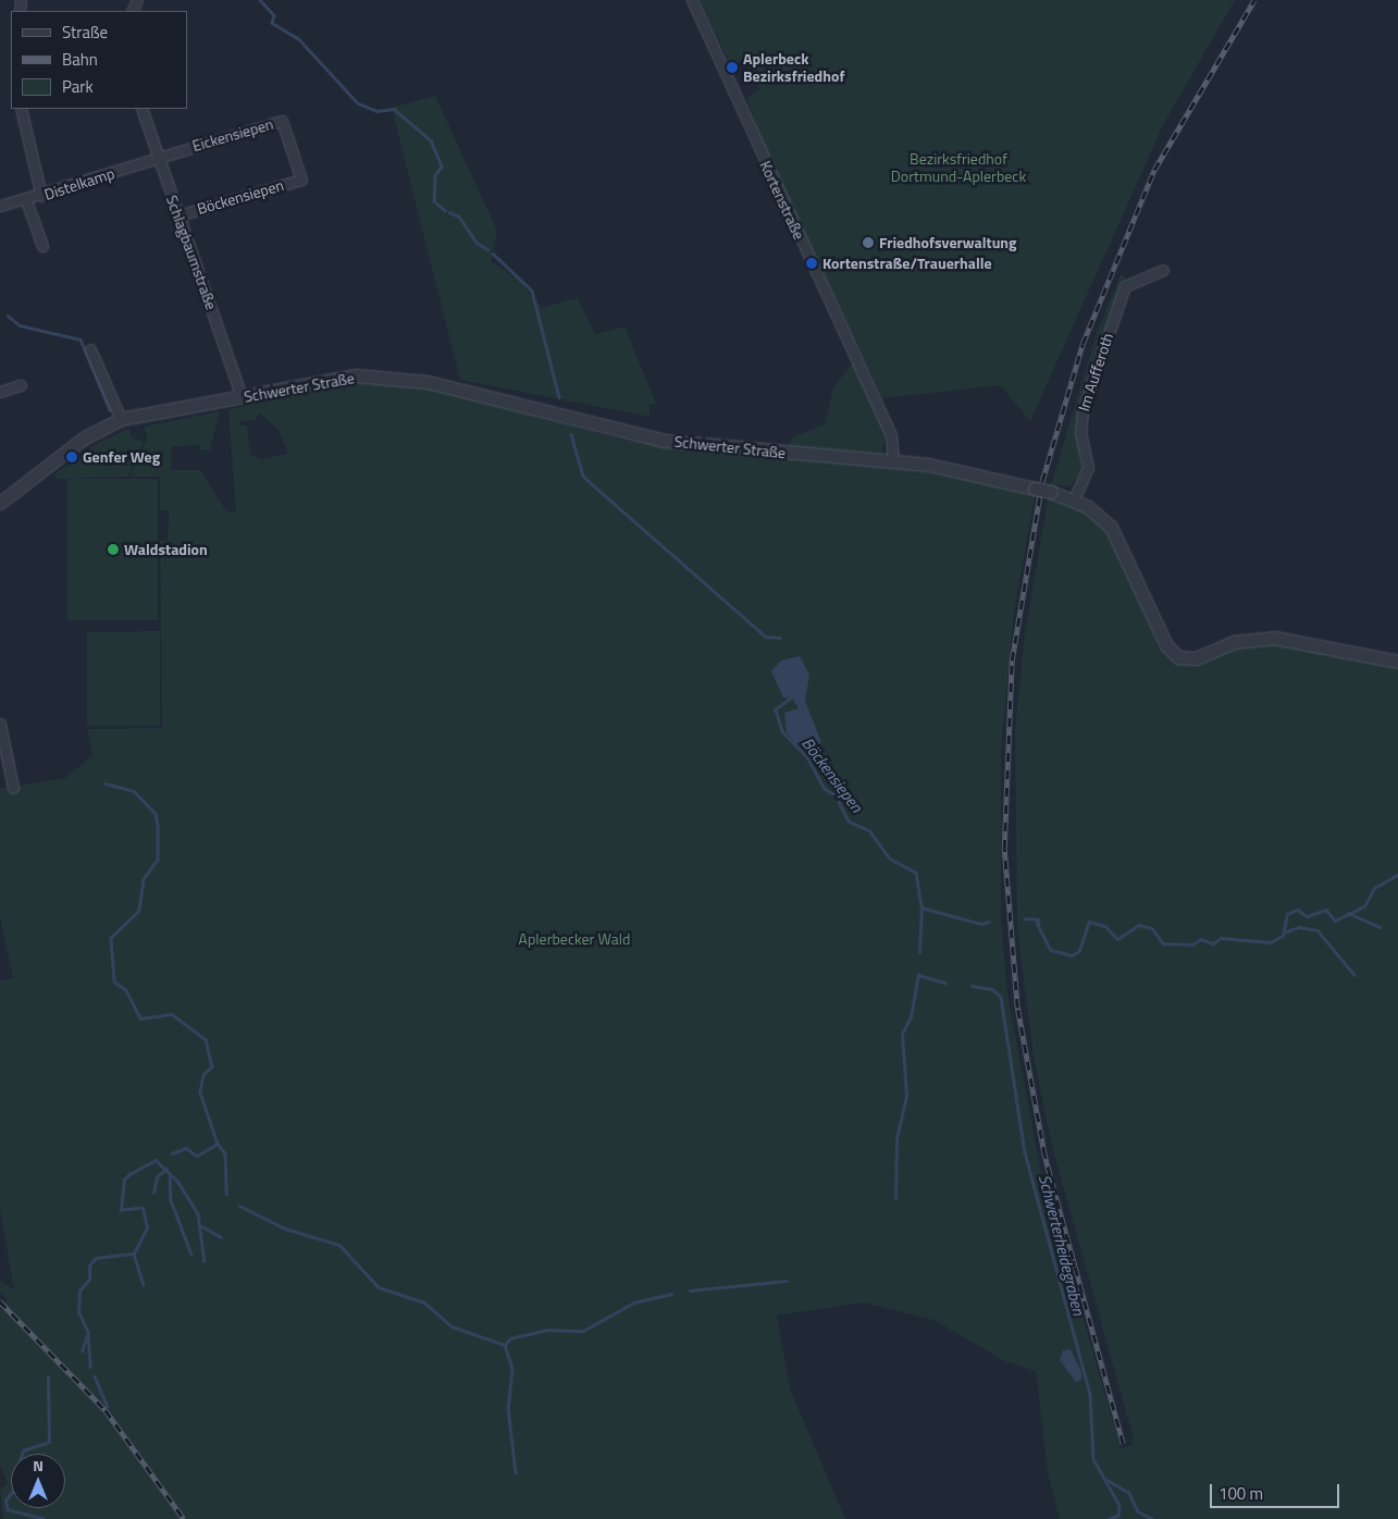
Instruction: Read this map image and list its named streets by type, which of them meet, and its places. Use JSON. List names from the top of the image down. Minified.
{"streets":{"street":["Eickensiepen","Distelkamp","Böckensiepen","Kortenstraße","Schlagbaumstraße","Im Aufferoth","Schwerter Straße"]},"crossings":[["Eickensiepen","Distelkamp"],["Eickensiepen","Böckensiepen"],["Eickensiepen","Schlagbaumstraße"],["Distelkamp","Schlagbaumstraße"],["Böckensiepen","Schlagbaumstraße"],["Kortenstraße","Schwerter Straße"],["Schlagbaumstraße","Schwerter Straße"],["Im Aufferoth","Schwerter Straße"]],"water":["Böckensiepen","Schwerterheidegraben"],"parks":["Bezirksfriedhof Dortmund-Aplerbeck","Aplerbecker Wald"],"places":["Aplerbeck Bezirksfriedhof","Friedhofsverwaltung","Kortenstraße/Trauerhalle","Genfer Weg","Waldstadion"],"legend":["Straße","Bahn","Park"],"scale_bar":"100 m","north":"top"}
